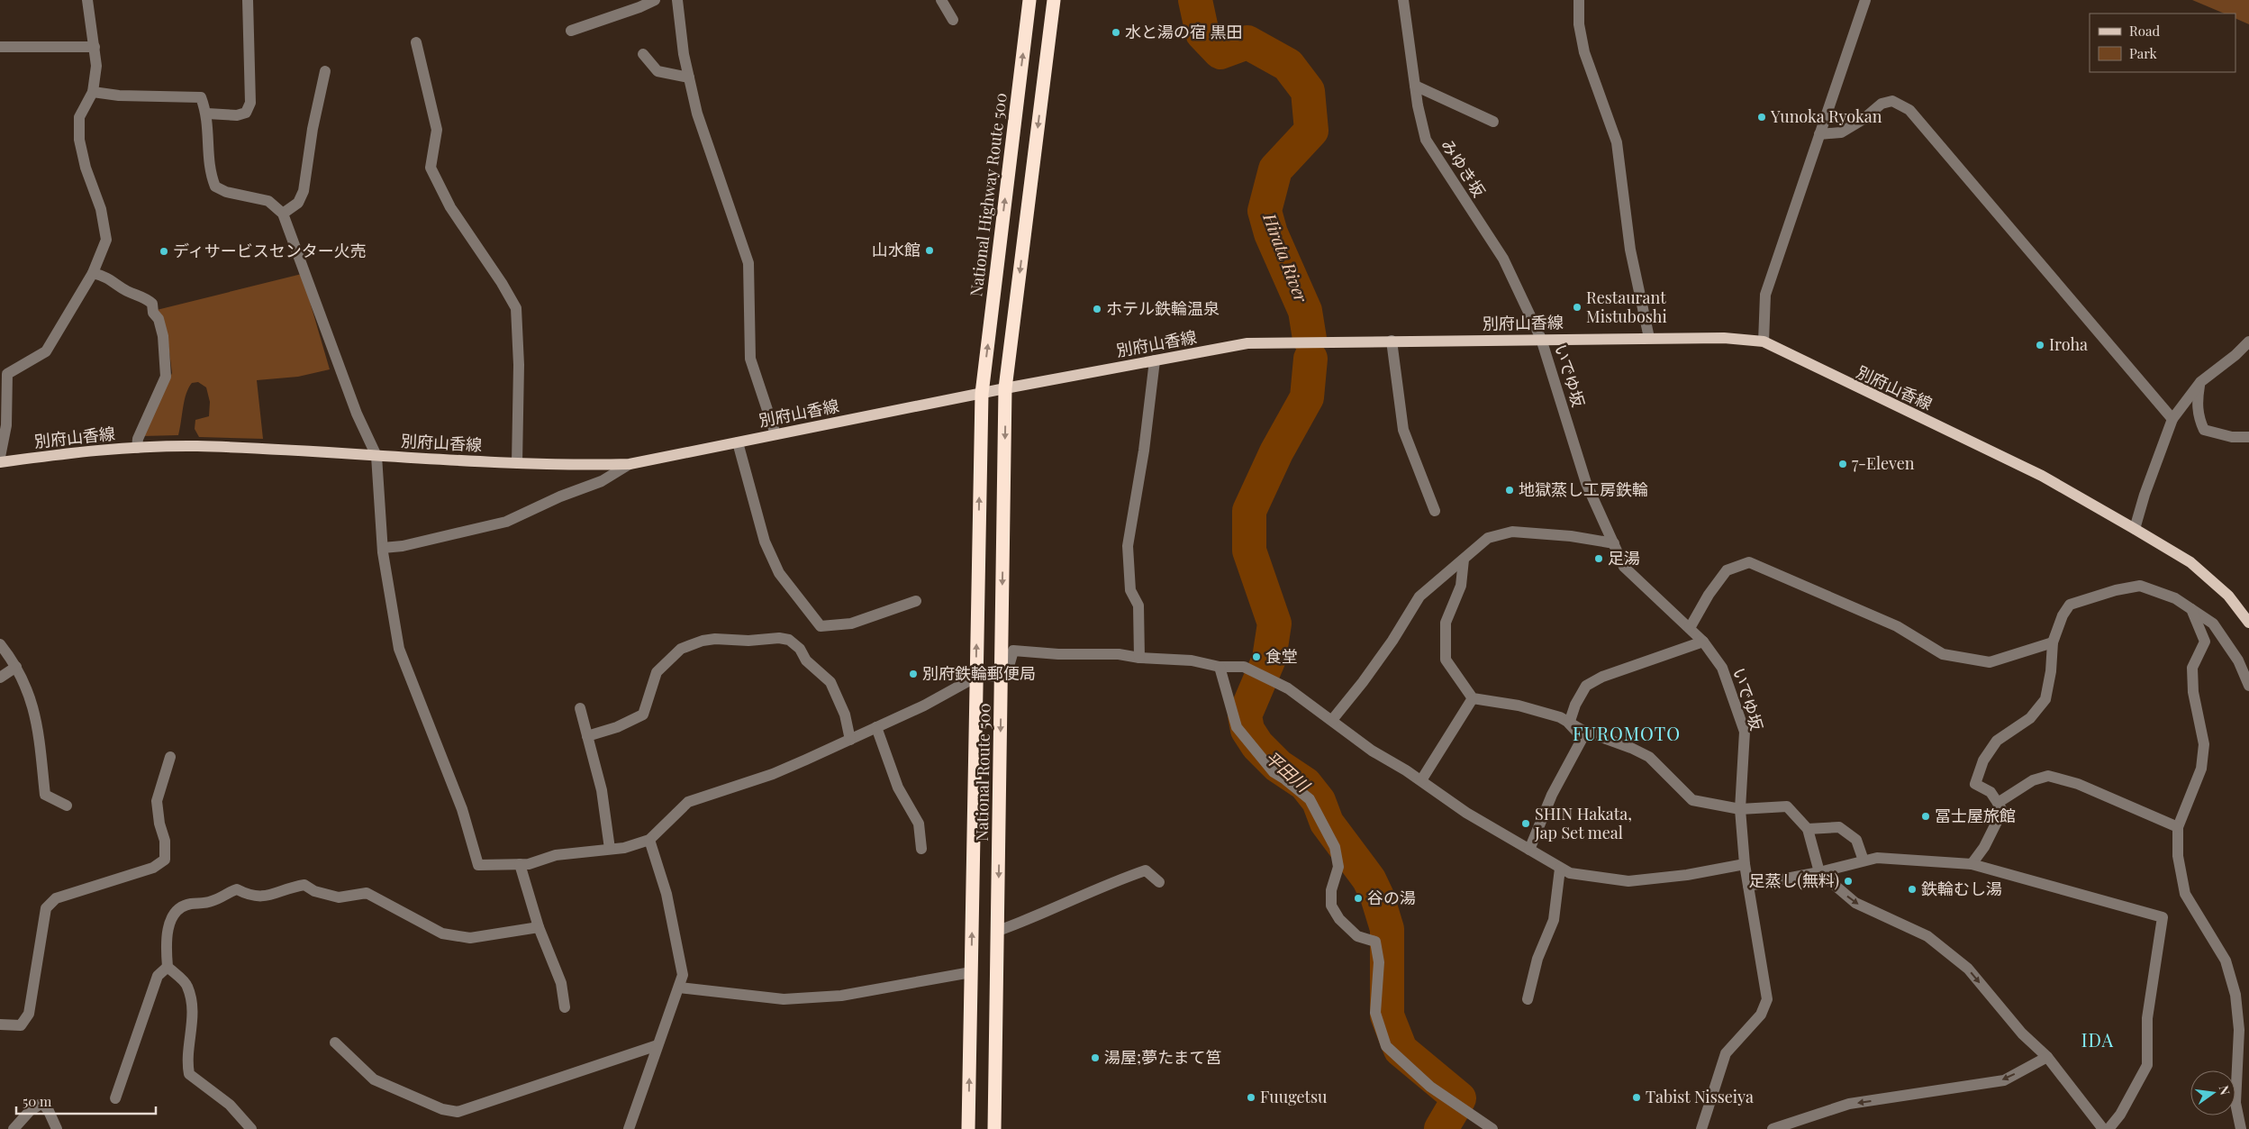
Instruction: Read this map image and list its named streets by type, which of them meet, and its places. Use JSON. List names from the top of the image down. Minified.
{"streets":{"highway":["National Highway Route 500","National Route 500"],"main road":["別府山香線"],"street":["みゆき坂","いでゆ坂"]},"crossings":[["みゆき坂","別府山香線"],["みゆき坂","いでゆ坂"],["National Highway Route 500","別府山香線"],["National Highway Route 500","National Route 500"],["別府山香線","いでゆ坂"],["別府山香線","National Route 500"]],"districts":["FUROMOTO","IDA"],"water":["Hirata River","平田川"],"places":["水と湯の宿 黒田","Yunoka Ryokan","山水館","ディサービスセンター火売","Restaurant Mistuboshi","ホテル鉄輪温泉","Iroha","7-Eleven","地獄蒸し工房鉄輪","足湯","食堂","別府鉄輪郵便局","冨士屋旅館","SHIN Hakata, Jap Set meal","足蒸し(無料)","鉄輪むし湯","谷の湯","湯屋;夢たまて筥","Fuugetsu","Tabist Nisseiya"],"legend":["Road","Park"],"scale_bar":"50 m","north":"right"}
